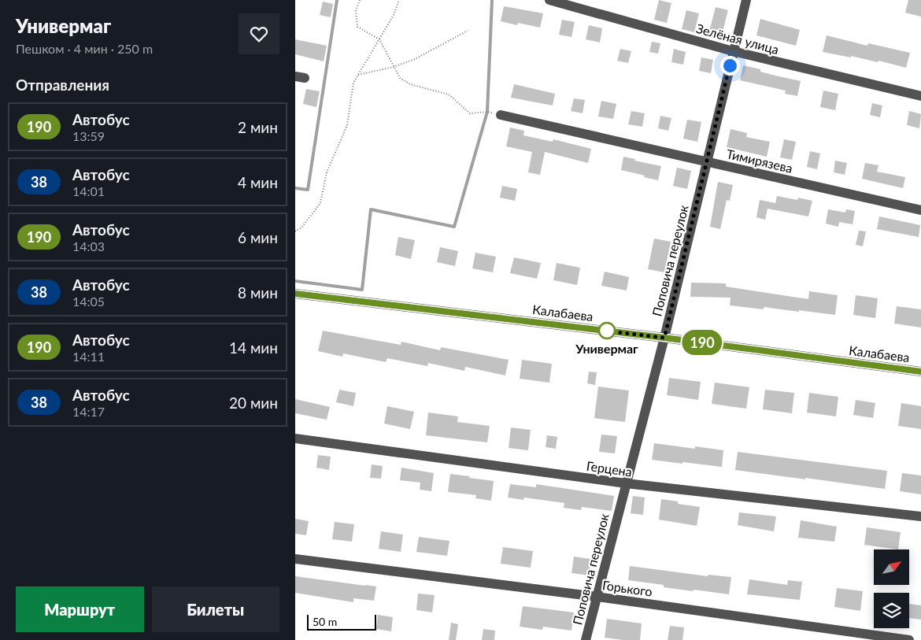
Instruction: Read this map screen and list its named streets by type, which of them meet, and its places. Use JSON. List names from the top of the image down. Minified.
{"streets":{"street":["Зелёная улица","Тимирязева","Поповича переулок","Калабаева","Герцена","Горького"]},"crossings":[["Зелёная улица","Поповича переулок"],["Тимирязева","Поповича переулок"],["Поповича переулок","Калабаева"],["Поповича переулок","Герцена"],["Поповича переулок","Горького"]],"places":["Универмаг"],"lines":["bus line 190"],"scale_bar":"50 m","north":"top right","page":{"heading":[["Универмаг","Пешком · 4 мин · 250 m"],"Отправления"],"on_map":"190","list":[{"mark":"190","name":"Автобус","note":"13:59","value":"2 мин"},{"mark":"38","name":"Автобус","note":"14:01","value":"4 мин"},{"mark":"190","name":"Автобус","note":"14:03","value":"6 мин"},{"mark":"38","name":"Автобус","note":"14:05","value":"8 мин"},{"mark":"190","name":"Автобус","note":"14:11","value":"14 мин"},{"mark":"38","name":"Автобус","note":"14:17","value":"20 мин"}],"buttons":["Маршрут","Билеты"],"scale":"50 m"}}
